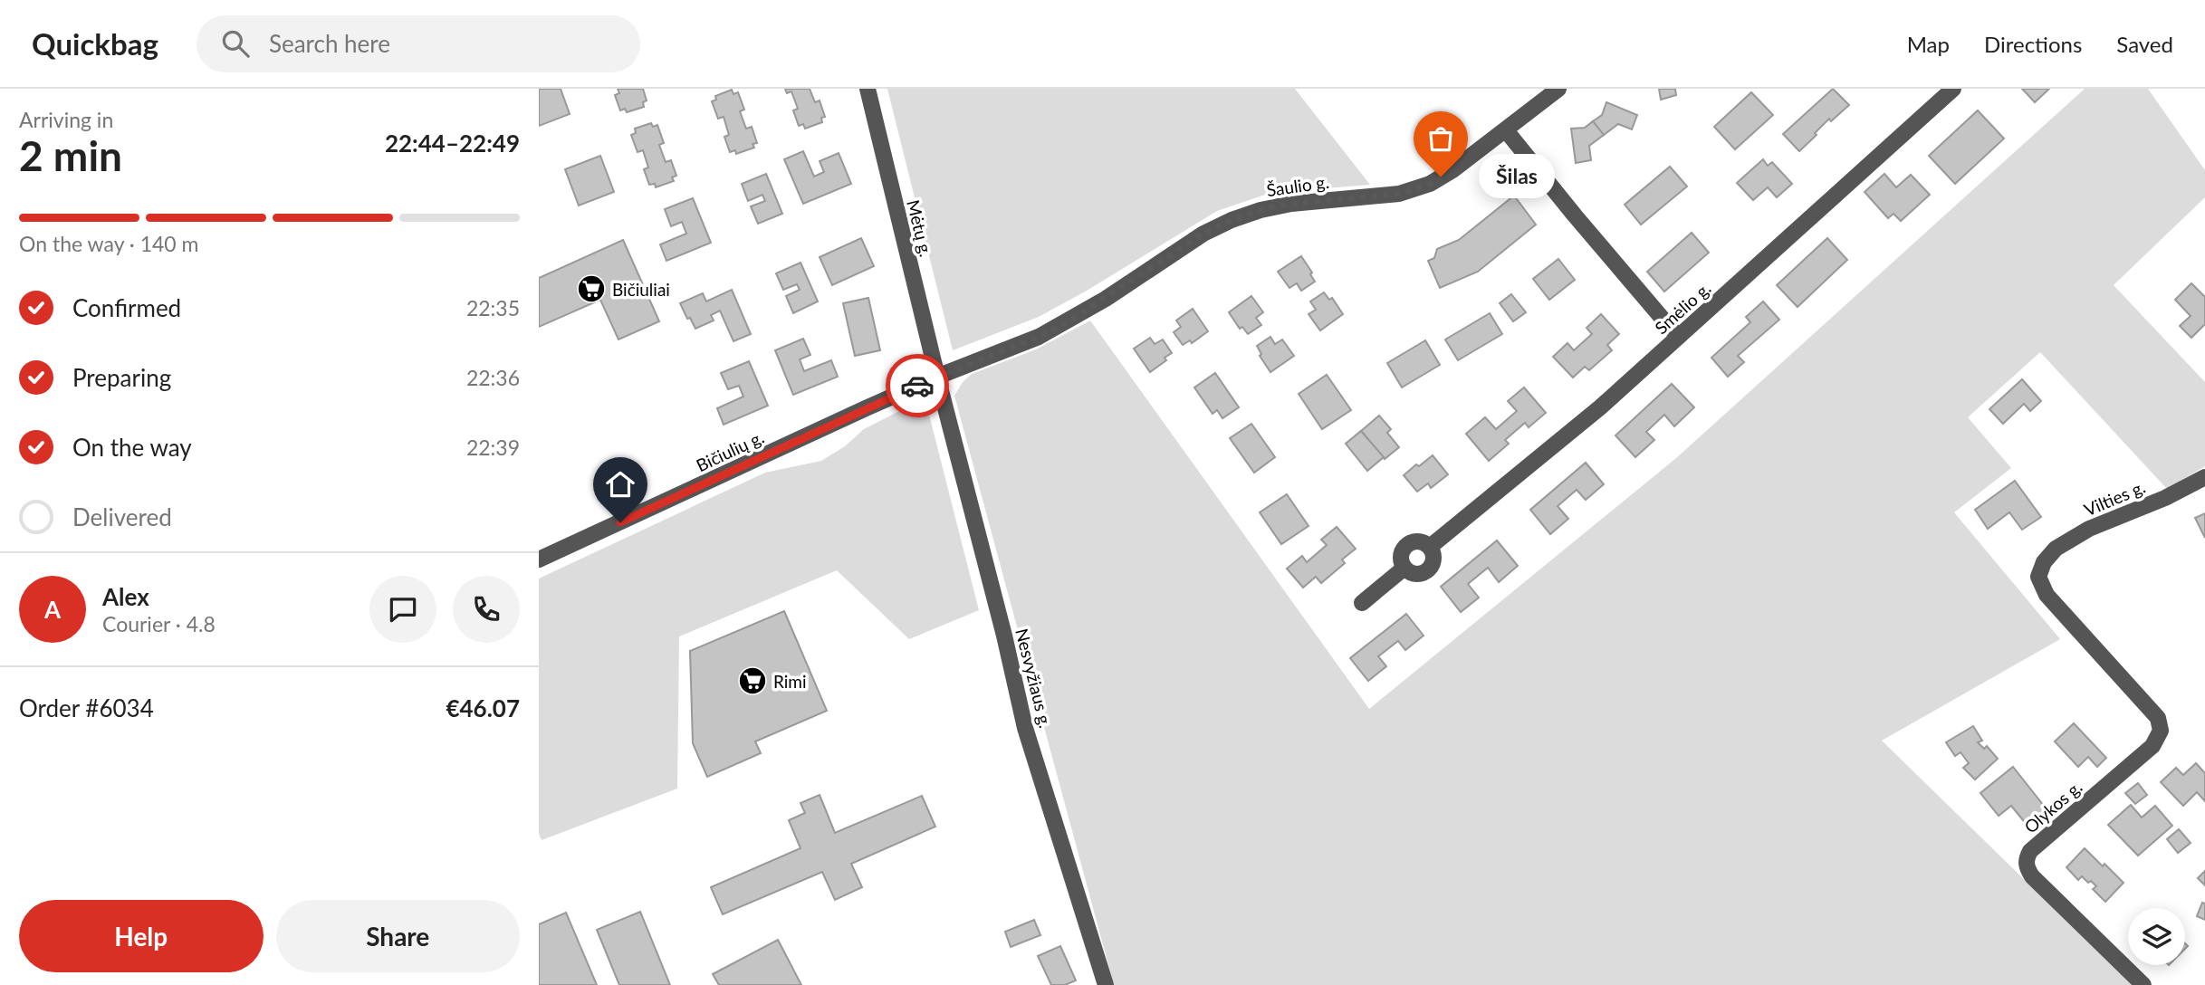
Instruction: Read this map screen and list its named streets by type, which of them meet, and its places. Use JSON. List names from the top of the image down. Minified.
{"streets":{"street":["Šaulio g.","Mėtų g.","Smėlio g.","Bičiulių g.","Vilties g.","Nesvyžiaus g.","Olykos g."]},"crossings":[["Šaulio g.","Mėtų g."],["Šaulio g.","Bičiulių g."],["Šaulio g.","Nesvyžiaus g."],["Mėtų g.","Bičiulių g."],["Mėtų g.","Nesvyžiaus g."],["Bičiulių g.","Nesvyžiaus g."],["Vilties g.","Olykos g."]],"places":{"other":["Šilas"],"supermarket":["Bičiuliai","Rimi"]},"page":{"header":"Quickbag","search":"Search here","nav":["Map","Directions","Saved"],"heading":["2 min","Arriving in","22:44–22:49"],"panel":["Alex","Courier · 4.8","Order #6034","€46.07"],"bubble":"Šilas","bar":"On the way · 140 m","list":[["Confirmed","22:35"],["Preparing","22:36"],["On the way","22:39"],"Delivered"],"round":"A","buttons":["Help","Share"]}}
